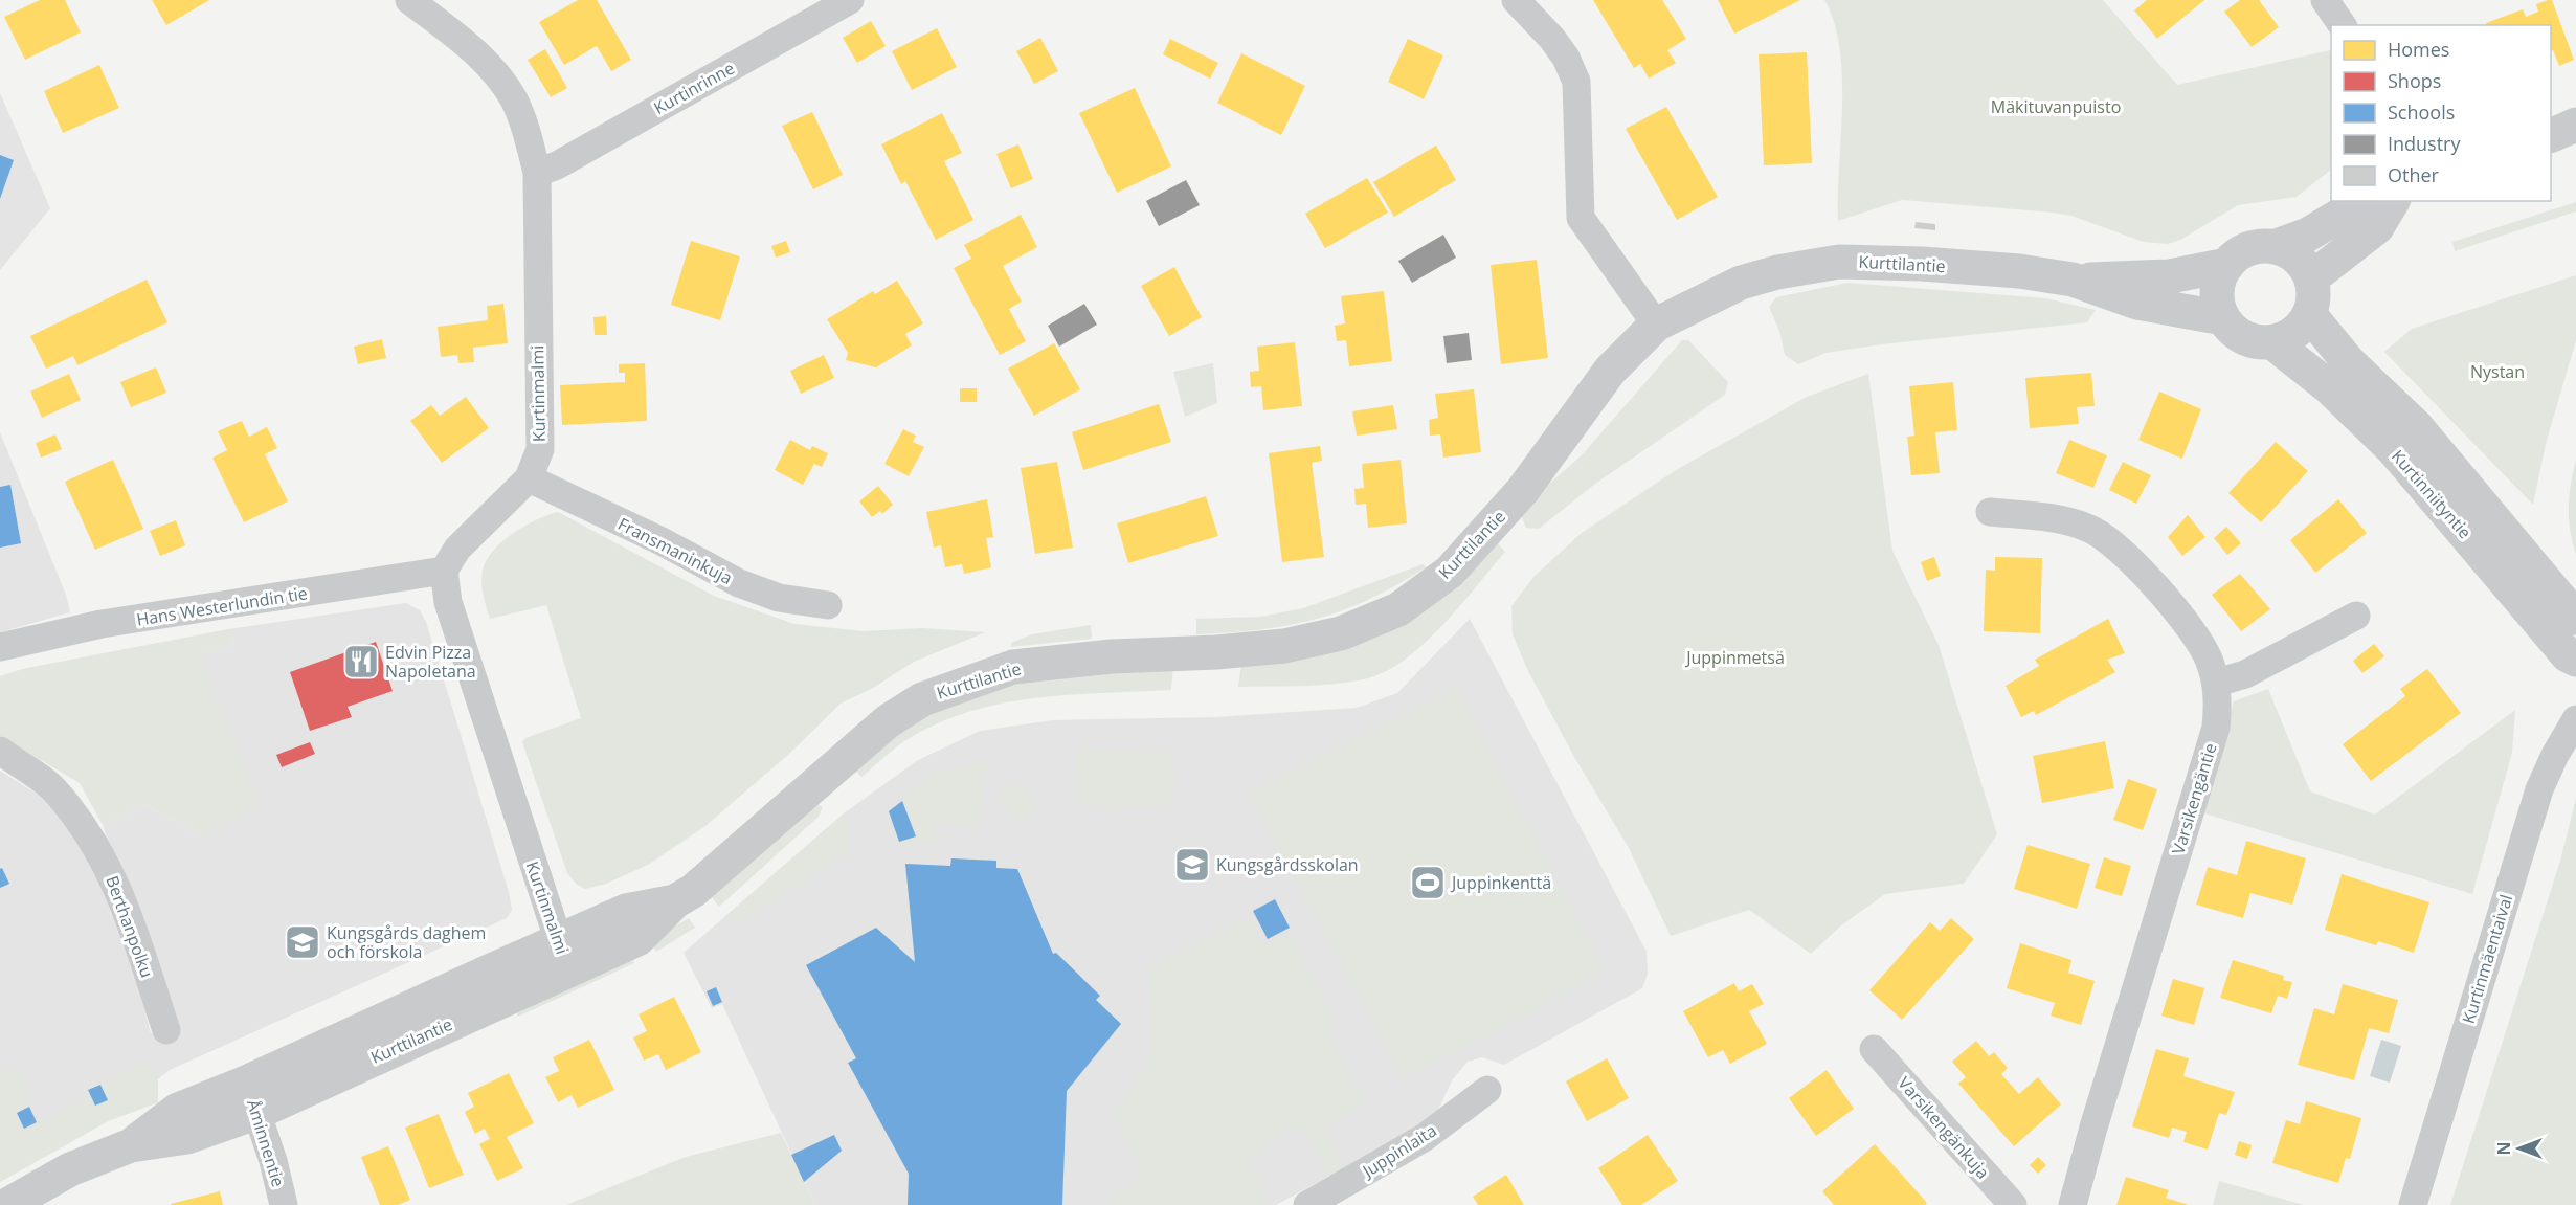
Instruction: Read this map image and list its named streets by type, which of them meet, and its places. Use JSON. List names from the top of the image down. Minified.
{"streets":{"street":["Kurtinrinne","Kurttilantie","Kurtinmalmi","Kurtinniityntie","Fransmaninkuja","Hans Westerlundin tie","Varsikengäntie","Berthanpolku","Kurtinmäentaival","Varsikengänkuja","Åminnentie","Juppinlaita"]},"crossings":[["Kurtinrinne","Kurtinmalmi"],["Kurttilantie","Kurtinmalmi"],["Kurttilantie","Kurtinniityntie"],["Kurttilantie","Åminnentie"],["Kurtinmalmi","Fransmaninkuja"],["Kurtinmalmi","Hans Westerlundin tie"]],"parks":["Mäkituvanpuisto","Nystan","Juppinmetsä"],"places":{"restaurant":["Edvin Pizza Napoletana"],"school or university":["Kungsgårdsskolan","Kungsgårds daghem och förskola"],"sports":["Juppinkenttä"]},"legend":["Homes","Shops","Schools","Industry","Other"],"north":"left"}
